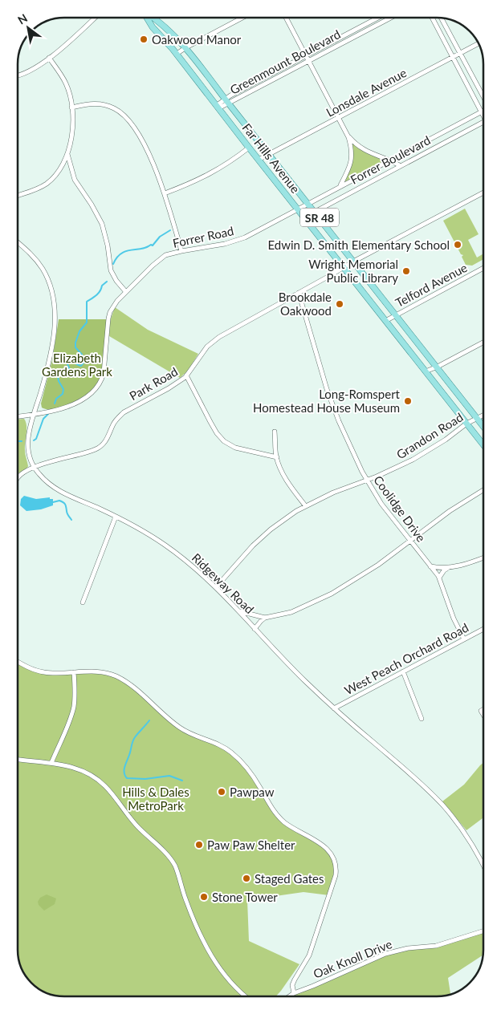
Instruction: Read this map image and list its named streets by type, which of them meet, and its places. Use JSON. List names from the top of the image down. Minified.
{"streets":{"main road":["Far Hills Avenue","SR 48"],"street":["Greenmount Boulevard","Lonsdale Avenue","Forrer Boulevard","Forrer Road","Telford Avenue","Park Road","Grandon Road","Coolidge Drive","Ridgeway Road","West Peach Orchard Road","Oak Knoll Drive"]},"crossings":[["Greenmount Boulevard","Far Hills Avenue"],["Lonsdale Avenue","Far Hills Avenue"],["Far Hills Avenue","Forrer Boulevard"],["Far Hills Avenue","Forrer Road"],["Far Hills Avenue","Telford Avenue"],["Far Hills Avenue","Park Road"],["Far Hills Avenue","Grandon Road"],["Forrer Boulevard","Forrer Road"],["Forrer Road","Ridgeway Road"],["Park Road","Coolidge Drive"],["Park Road","Ridgeway Road"],["Grandon Road","Coolidge Drive"],["Grandon Road","Ridgeway Road"],["Coolidge Drive","West Peach Orchard Road"],["Ridgeway Road","West Peach Orchard Road"]],"parks":["Elizabeth Gardens Park","Hills & Dales MetroPark"],"places":["Oakwood Manor","Edwin D. Smith Elementary School","Wright Memorial Public Library","Brookdale Oakwood","Long-Romspert Homestead House Museum","Pawpaw","Paw Paw Shelter","Staged Gates","Stone Tower"],"north":"top left"}
